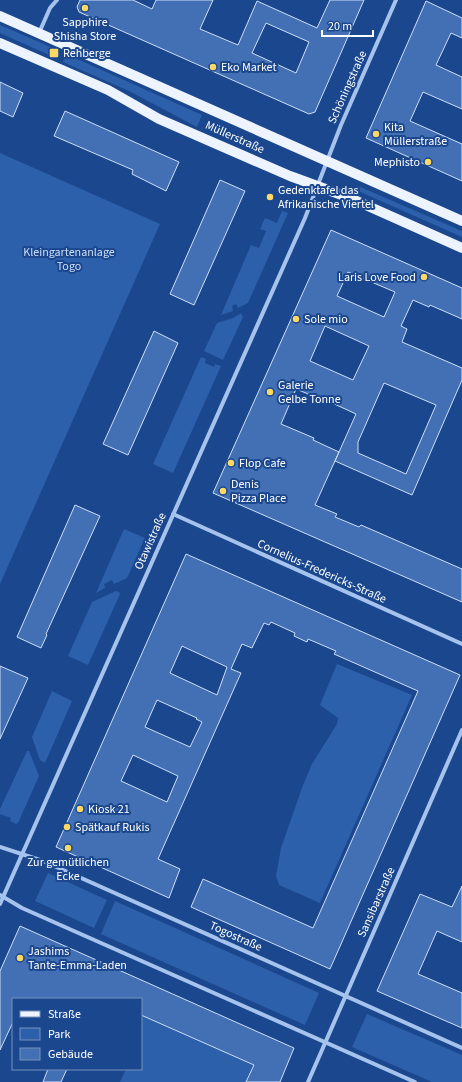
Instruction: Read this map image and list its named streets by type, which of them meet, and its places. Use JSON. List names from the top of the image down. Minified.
{"streets":{"main road":["Müllerstraße"],"street":["Schöningstraße","Otawistraße","Cornelius-Fredericks-Straße","Sansibarstraße","Togostraße"]},"crossings":[["Schöningstraße","Müllerstraße"],["Schöningstraße","Otawistraße"],["Müllerstraße","Otawistraße"],["Otawistraße","Cornelius-Fredericks-Straße"],["Otawistraße","Togostraße"],["Sansibarstraße","Togostraße"]],"parks":["Kleingartenanlage Togo"],"places":{"other":["Sapphire Shisha Store","Eko Market","Kita Müllerstraße","Mephisto","Gedenktafel das Afrikanische Viertel","Laris Love Food","Sole mio","Galerie Gelbe Tonne","Flop Cafe","Denis Pizza Place","Kiosk 21","Spätkauf Rukis","Zur gemütlichen Ecke","Jashims Tante-Emma-Laden"],"transit":["Rehberge"]},"legend":["Straße","Park","Gebäude"],"scale_bar":"20 m"}
